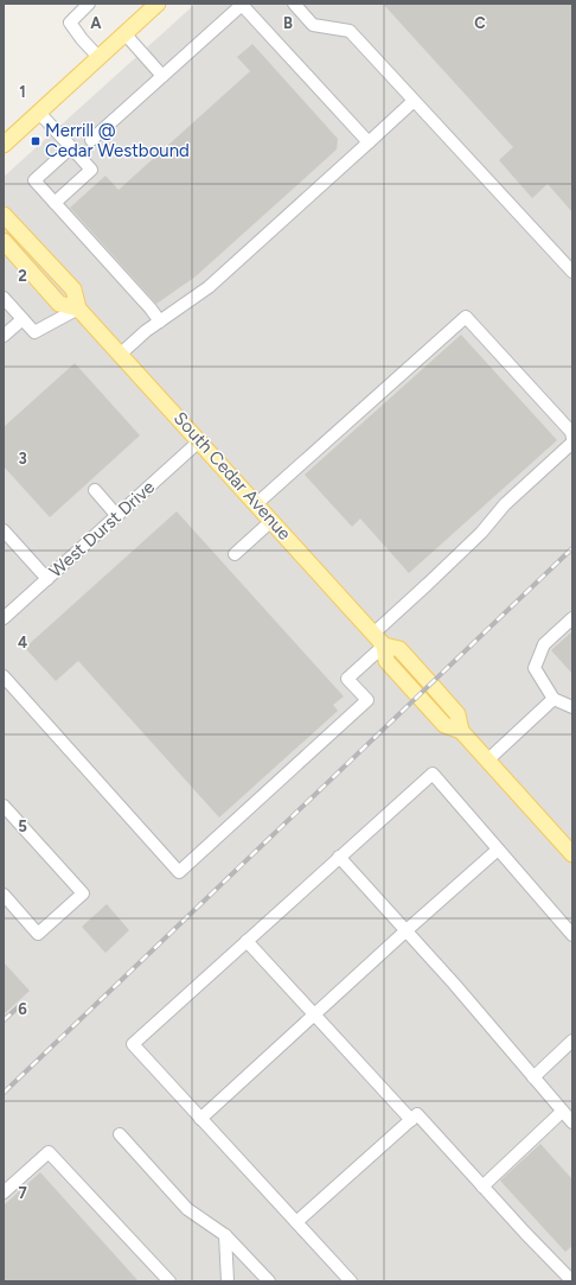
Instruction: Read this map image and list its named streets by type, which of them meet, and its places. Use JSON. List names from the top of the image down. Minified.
{"streets":{"main road":["South Cedar Avenue"],"street":["West Durst Drive"]},"crossings":[["South Cedar Avenue","West Durst Drive"]],"places":{"transit":["Merrill @ Cedar Westbound"]},"grid":{"columns":["A","B","C"],"rows":["1","2","3","4","5","6","7"]}}
